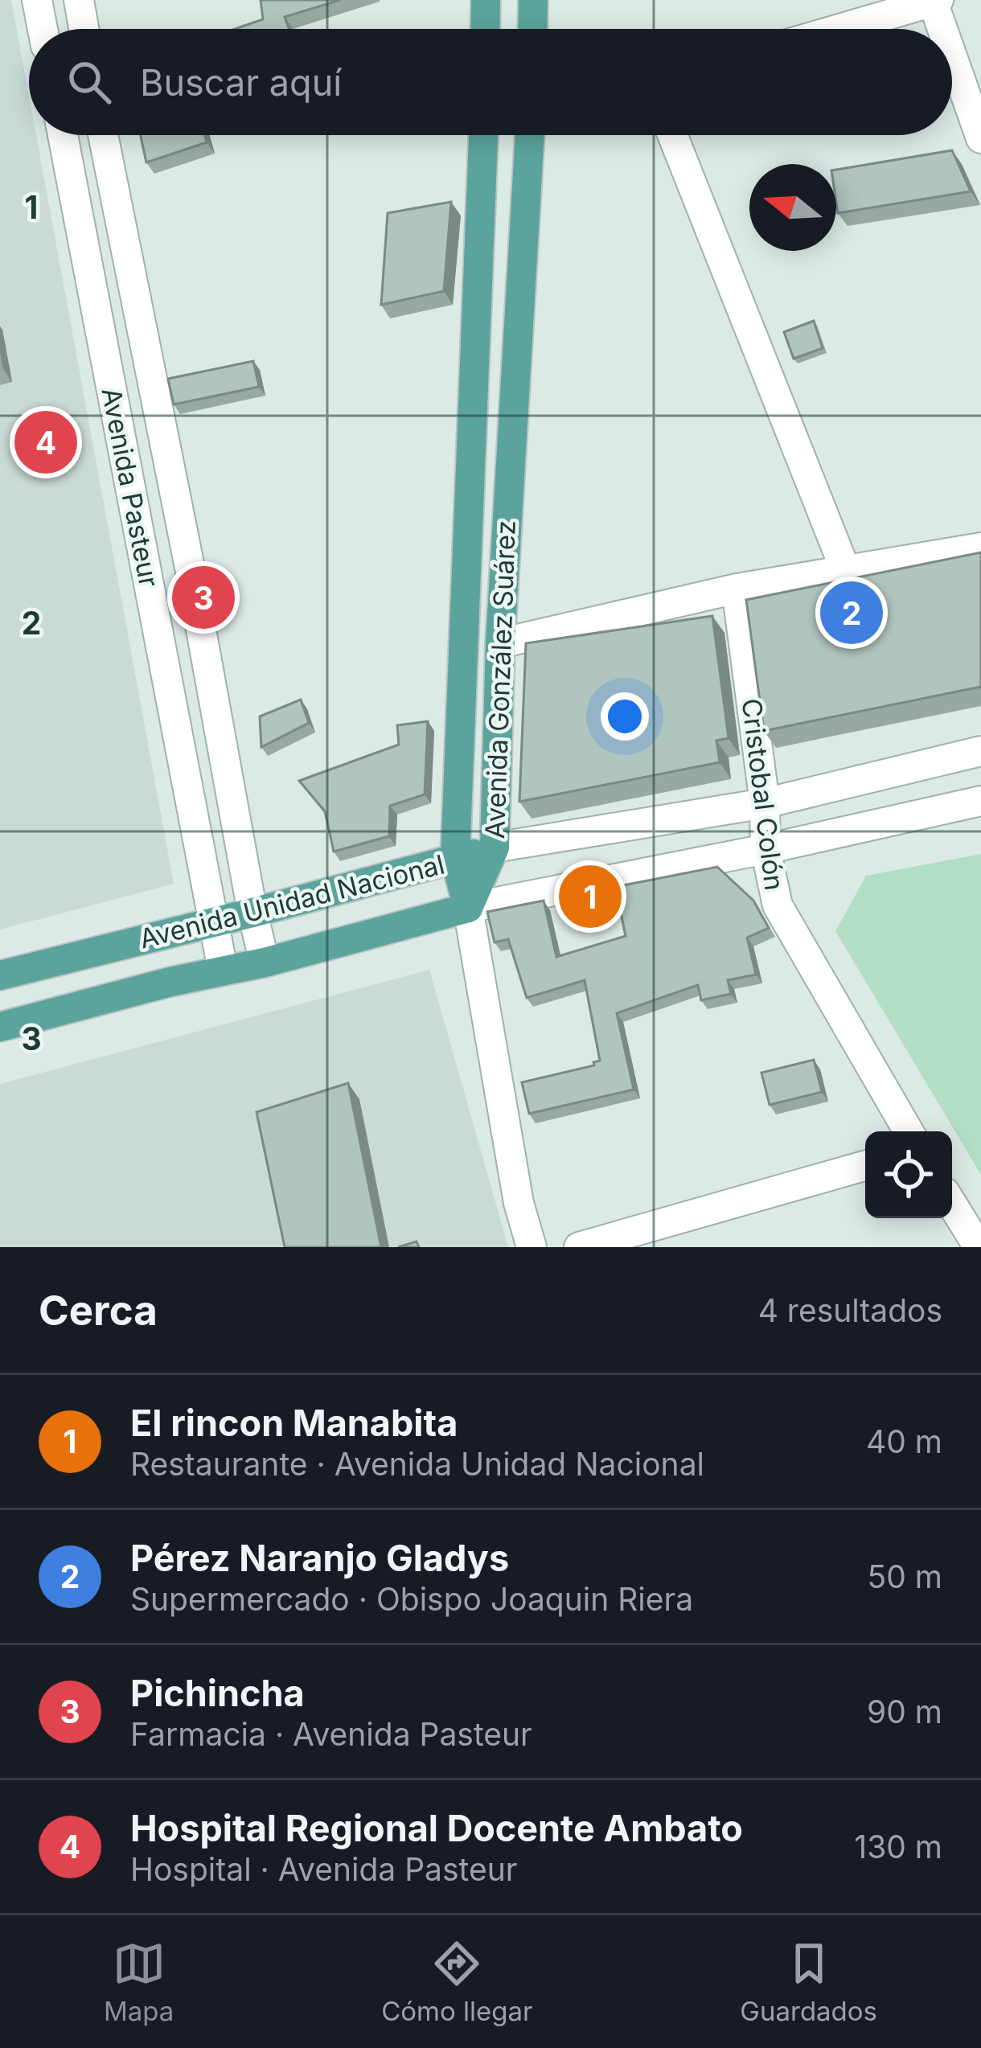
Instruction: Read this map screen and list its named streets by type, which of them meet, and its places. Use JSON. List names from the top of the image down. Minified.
{"streets":{"main road":["Avenida González Suárez","Avenida Unidad Nacional"],"street":["Avenida Pasteur","Cristobal Colón"]},"crossings":[["Avenida Pasteur","Avenida Unidad Nacional"],["Avenida González Suárez","Avenida Unidad Nacional"],["Cristobal Colón","Avenida Unidad Nacional"]],"north":"left","page":{"search":"Buscar aquí","pins":["4","3","2","1"],"heading":["Cerca","4 resultados"],"list":[{"mark":"1","name":"El rincon Manabita","note":"Restaurante · Avenida Unidad Nacional","value":"40 m"},{"mark":"2","name":"Pérez Naranjo Gladys","note":"Supermercado · Obispo Joaquin Riera","value":"50 m"},{"mark":"3","name":"Pichincha","note":"Farmacia · Avenida Pasteur","value":"90 m"},{"mark":"4","name":"Hospital Regional Docente Ambato","note":"Hospital · Avenida Pasteur","value":"130 m"}],"nav":["Mapa","Cómo llegar","Guardados"]},"grid":{"rows":["1","2","3"]}}
